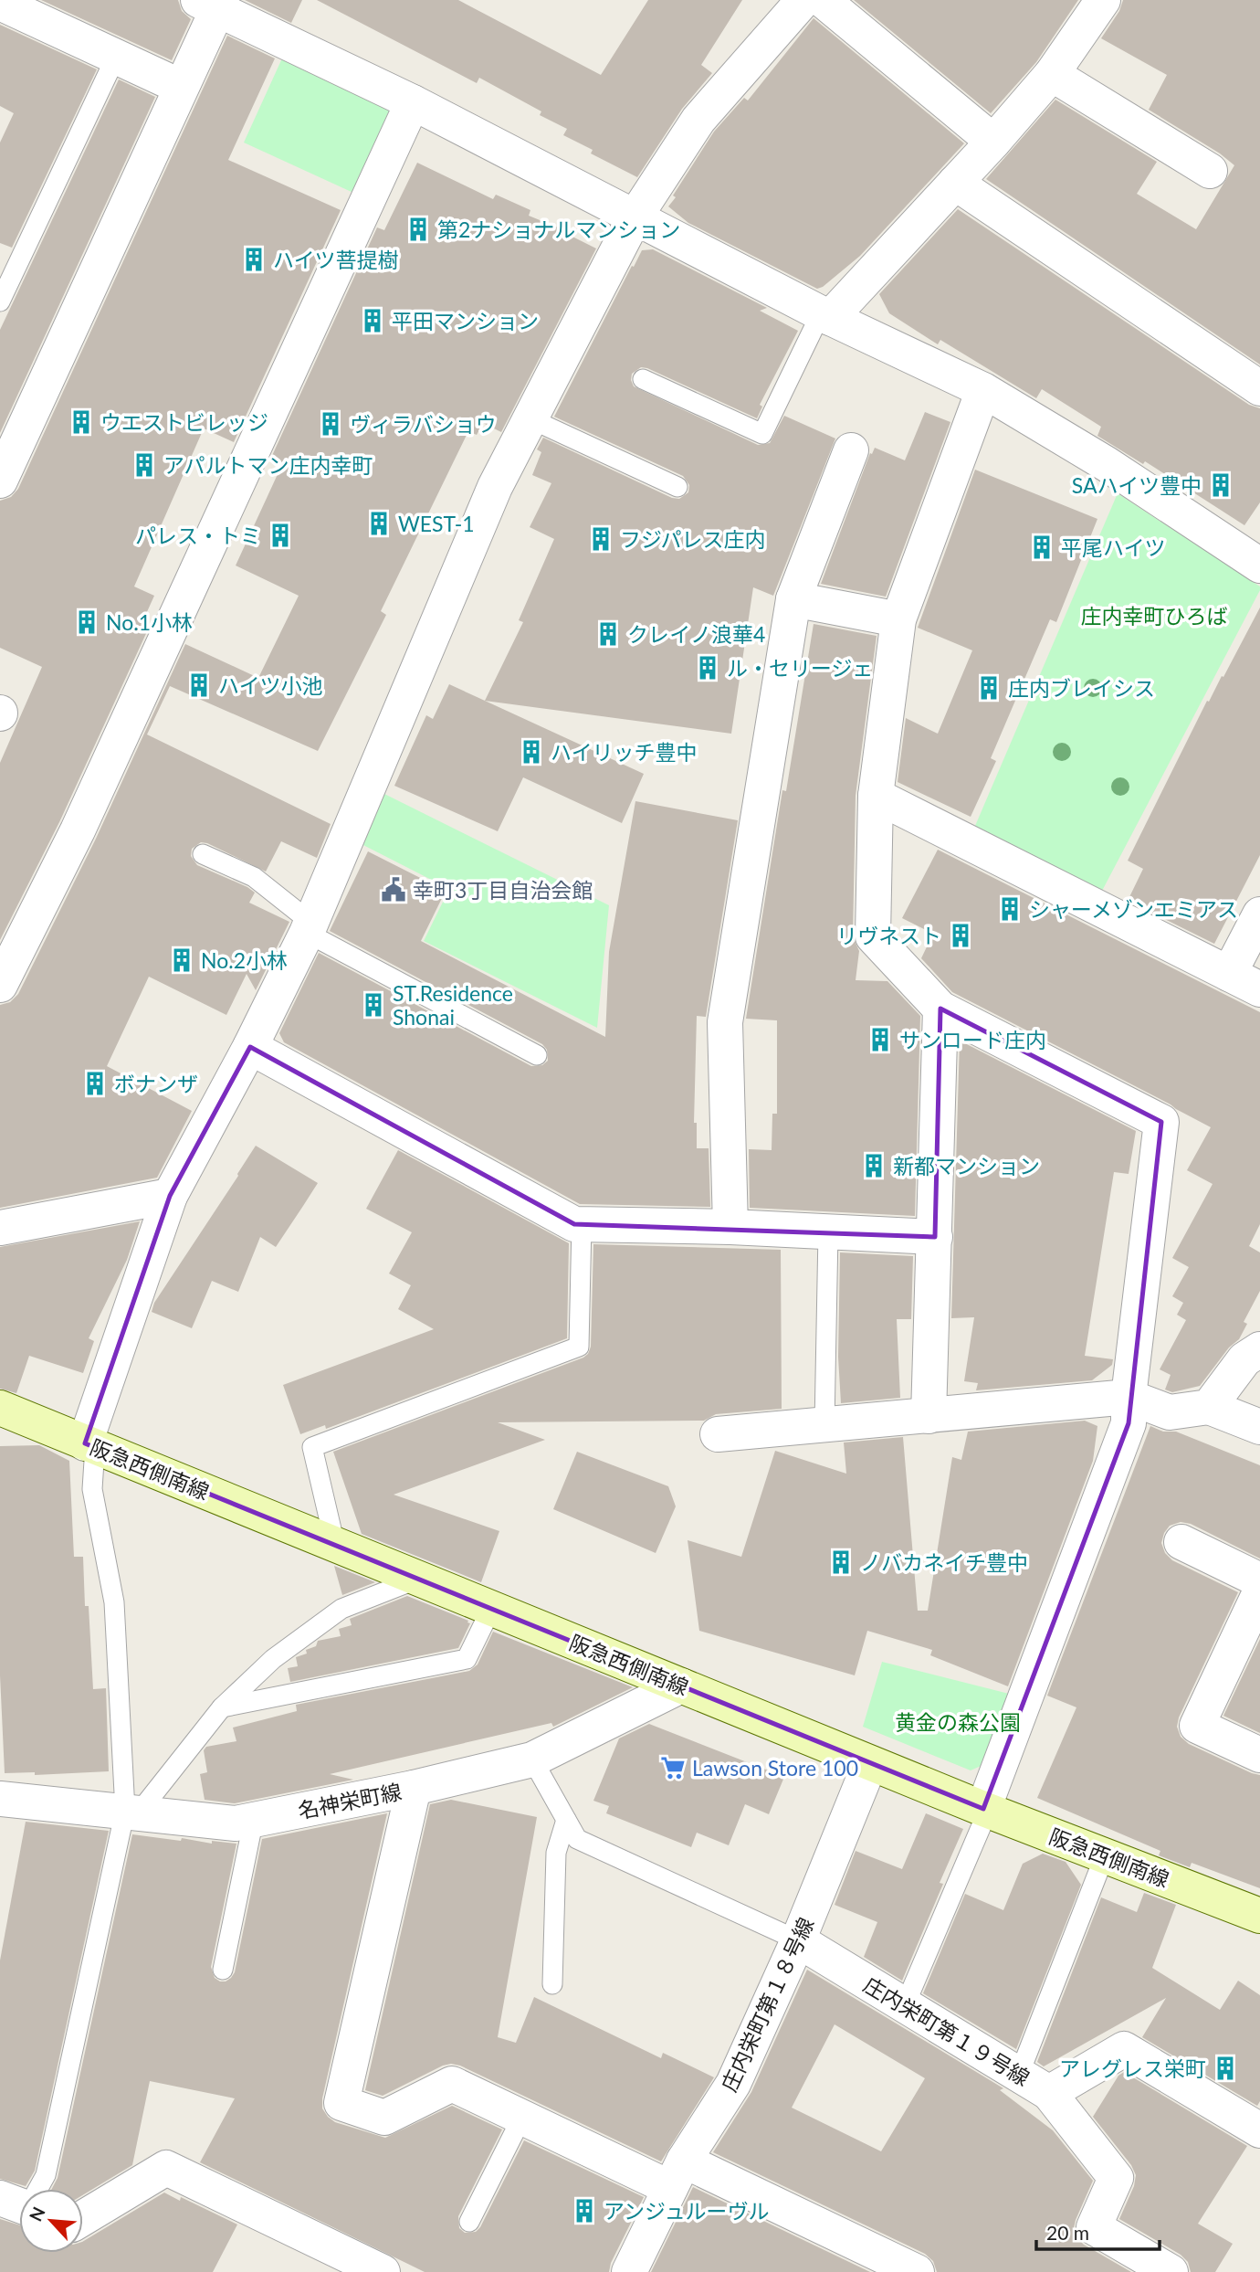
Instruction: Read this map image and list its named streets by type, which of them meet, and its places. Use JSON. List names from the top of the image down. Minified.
{"streets":{"street":["阪急西側南線","名神栄町線","庄内栄町第１８号線","庄内栄町第１９号線"]},"crossings":[["阪急西側南線","名神栄町線"],["阪急西側南線","庄内栄町第１８号線"],["庄内栄町第１８号線","庄内栄町第１９号線"]],"parks":["庄内幸町ひろば","黄金の森公園"],"places":{"building":["第2ナショナルマンション","ハイツ菩提樹","平田マンション","ウエストビレッジ","ヴィラバショウ","アパルトマン庄内幸町","SAハイツ豊中","WEST-1","パレス・トミ","フジパレス庄内","平尾ハイツ","No.1小林","クレイノ浪華4","ル・セリージェ","ハイツ小池","庄内ブレイシス","ハイリッチ豊中","シャーメゾンエミアス","リヴネスト","No.2小林","ST.Residence Shonai","サンロード庄内","ボナンザ","新都マンション","ノバカネイチ豊中","アレグレス栄町","アンジュルーヴル"],"public building":["幸町3丁目自治会館"],"supermarket":["Lawson Store 100"]},"scale_bar":"20 m","north":"top left"}
